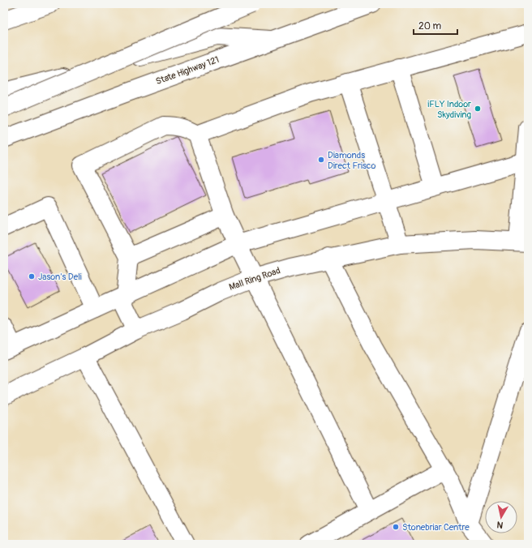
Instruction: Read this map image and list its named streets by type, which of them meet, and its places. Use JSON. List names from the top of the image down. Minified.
{"streets":{"main road":["State Highway 121","Mall Ring Road"]},"places":["iFLY Indoor Skydiving","Diamonds Direct Frisco","Jason's Deli","Stonebriar Centre"],"scale_bar":"20 m","north":"bottom"}
